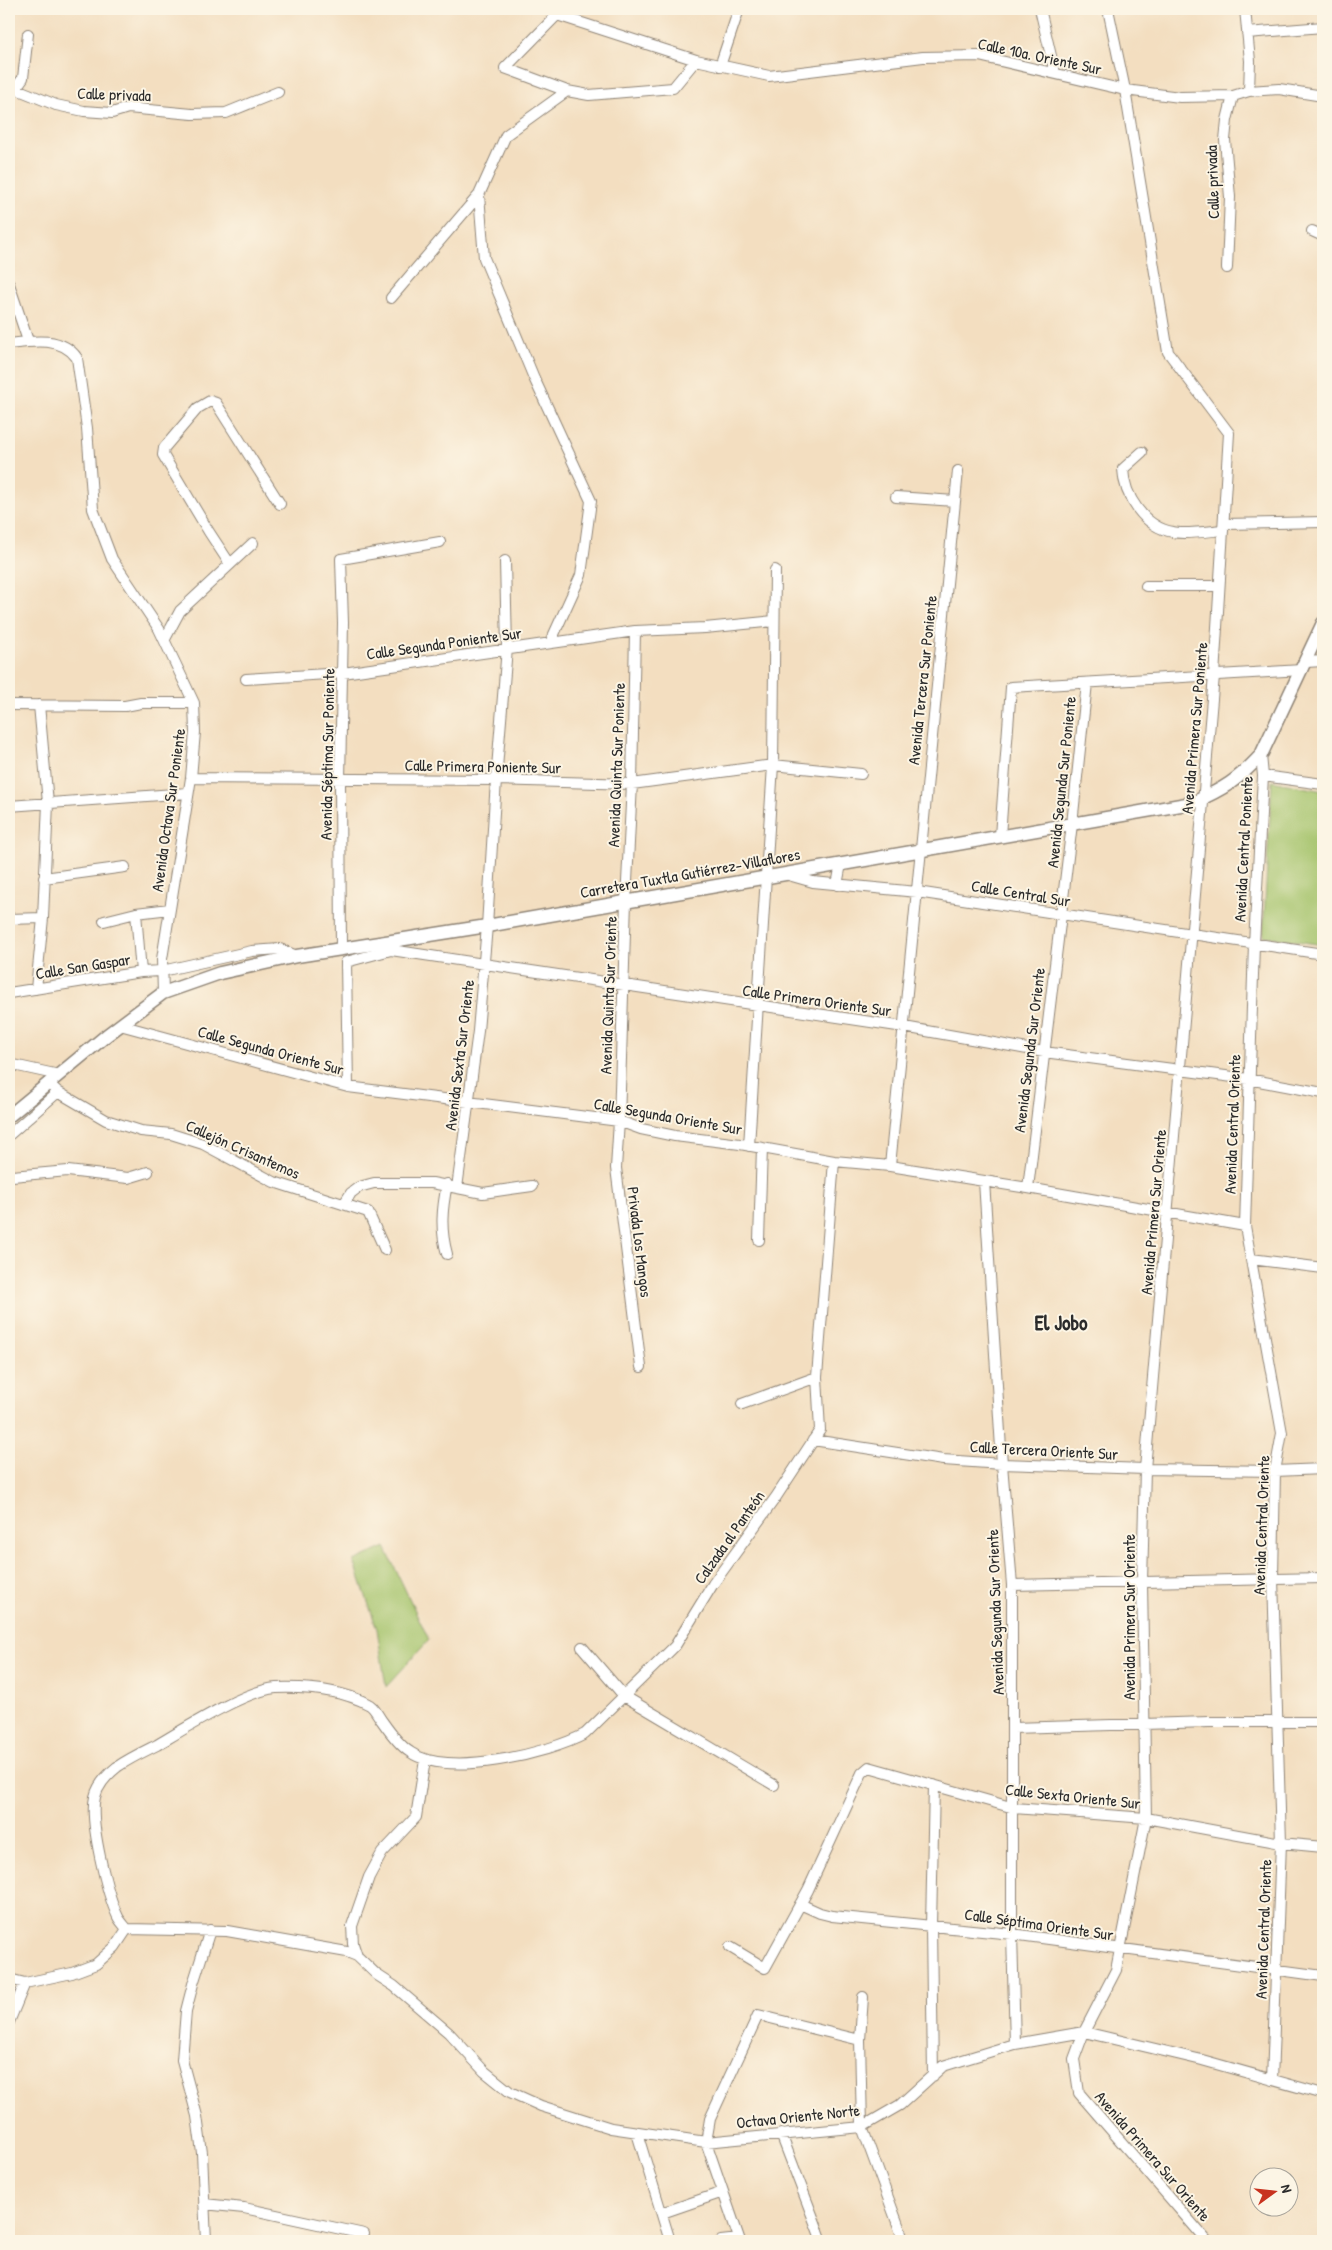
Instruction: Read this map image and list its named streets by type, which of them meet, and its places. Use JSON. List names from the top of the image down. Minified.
{"streets":{"main road":["Carretera Tuxtla Gutiérrez-Villaflores"],"street":["Calle 10a. Oriente Sur","Calle privada","Calle Segunda Poniente Sur","Avenida Tercera Sur Poniente","Avenida Primera Sur Poniente","Avenida Séptima Sur Poniente","Avenida Quinta Sur Poniente","Calle Primera Poniente Sur","Avenida Segunda Sur Poniente","Avenida Octava Sur Poniente","Avenida Central Poniente","Calle Central Sur","Calle San Gaspar","Avenida Quinta Sur Oriente","Calle Primera Oriente Sur","Calle Segunda Oriente Sur","Avenida Segunda Sur Oriente","Avenida Sexta Sur Oriente","Avenida Central Oriente","Callejón Crisantemos","Avenida Primera Sur Oriente","Privada Los Mangos","Calle Tercera Oriente Sur","Calzada al Panteón","Calle Sexta Oriente Sur","Calle Séptima Oriente Sur","Octava Oriente Norte"]},"crossings":[["Calle 10a. Oriente Sur","Calle privada"],["Calle 10a. Oriente Sur","Avenida Primera Sur Poniente"],["Calle Segunda Poniente Sur","Avenida Séptima Sur Poniente"],["Calle Segunda Poniente Sur","Avenida Quinta Sur Poniente"],["Calle Segunda Poniente Sur","Avenida Sexta Sur Oriente"],["Avenida Tercera Sur Poniente","Carretera Tuxtla Gutiérrez-Villaflores"],["Avenida Tercera Sur Poniente","Calle Central Sur"],["Avenida Tercera Sur Poniente","Calle Primera Oriente Sur"],["Avenida Tercera Sur Poniente","Calle Segunda Oriente Sur"],["Avenida Primera Sur Poniente","Carretera Tuxtla Gutiérrez-Villaflores"],["Avenida Primera Sur Poniente","Calle Central Sur"],["Avenida Primera Sur Poniente","Avenida Primera Sur Oriente"],["Avenida Séptima Sur Poniente","Calle Primera Poniente Sur"],["Avenida Séptima Sur Poniente","Carretera Tuxtla Gutiérrez-Villaflores"],["Avenida Séptima Sur Poniente","Calle Segunda Oriente Sur"],["Avenida Quinta Sur Poniente","Calle Primera Poniente Sur"],["Avenida Quinta Sur Poniente","Carretera Tuxtla Gutiérrez-Villaflores"],["Avenida Quinta Sur Poniente","Avenida Quinta Sur Oriente"],["Calle Primera Poniente Sur","Avenida Octava Sur Poniente"],["Calle Primera Poniente Sur","Avenida Sexta Sur Oriente"],["Avenida Segunda Sur Poniente","Carretera Tuxtla Gutiérrez-Villaflores"],["Avenida Segunda Sur Poniente","Calle Central Sur"],["Avenida Segunda Sur Poniente","Avenida Segunda Sur Oriente"],["Avenida Octava Sur Poniente","Carretera Tuxtla Gutiérrez-Villaflores"],["Avenida Octava Sur Poniente","Calle San Gaspar"],["Avenida Central Poniente","Carretera Tuxtla Gutiérrez-Villaflores"],["Avenida Central Poniente","Calle Central Sur"],["Avenida Central Poniente","Avenida Central Oriente"],["Carretera Tuxtla Gutiérrez-Villaflores","Calle Central Sur"],["Carretera Tuxtla Gutiérrez-Villaflores","Calle San Gaspar"],["Carretera Tuxtla Gutiérrez-Villaflores","Avenida Quinta Sur Oriente"],["Carretera Tuxtla Gutiérrez-Villaflores","Calle Primera Oriente Sur"],["Carretera Tuxtla Gutiérrez-Villaflores","Calle Segunda Oriente Sur"],["Carretera Tuxtla Gutiérrez-Villaflores","Avenida Sexta Sur Oriente"],["Carretera Tuxtla Gutiérrez-Villaflores","Callejón Crisantemos"],["Calle Central Sur","Avenida Segunda Sur Oriente"],["Calle Central Sur","Avenida Central Oriente"],["Calle Central Sur","Avenida Primera Sur Oriente"],["Avenida Quinta Sur Oriente","Calle Primera Oriente Sur"],["Avenida Quinta Sur Oriente","Calle Segunda Oriente Sur"],["Avenida Quinta Sur Oriente","Privada Los Mangos"],["Calle Primera Oriente Sur","Avenida Segunda Sur Oriente"],["Calle Primera Oriente Sur","Avenida Sexta Sur Oriente"],["Calle Primera Oriente Sur","Avenida Central Oriente"],["Calle Primera Oriente Sur","Avenida Primera Sur Oriente"],["Calle Segunda Oriente Sur","Avenida Segunda Sur Oriente"],["Calle Segunda Oriente Sur","Avenida Sexta Sur Oriente"],["Calle Segunda Oriente Sur","Avenida Central Oriente"],["Calle Segunda Oriente Sur","Avenida Primera Sur Oriente"],["Calle Segunda Oriente Sur","Privada Los Mangos"],["Calle Segunda Oriente Sur","Calzada al Panteón"],["Avenida Segunda Sur Oriente","Calle Tercera Oriente Sur"],["Avenida Segunda Sur Oriente","Calle Sexta Oriente Sur"],["Avenida Segunda Sur Oriente","Calle Séptima Oriente Sur"],["Avenida Segunda Sur Oriente","Octava Oriente Norte"],["Avenida Central Oriente","Calle Tercera Oriente Sur"],["Avenida Central Oriente","Calle Sexta Oriente Sur"],["Avenida Central Oriente","Calle Séptima Oriente Sur"],["Avenida Central Oriente","Octava Oriente Norte"],["Avenida Primera Sur Oriente","Calle Tercera Oriente Sur"],["Avenida Primera Sur Oriente","Calle Sexta Oriente Sur"],["Avenida Primera Sur Oriente","Calle Séptima Oriente Sur"],["Avenida Primera Sur Oriente","Octava Oriente Norte"],["Calle Tercera Oriente Sur","Calzada al Panteón"],["Calle Sexta Oriente Sur","Calle Séptima Oriente Sur"]],"districts":["El Jobo"],"north":"right"}
